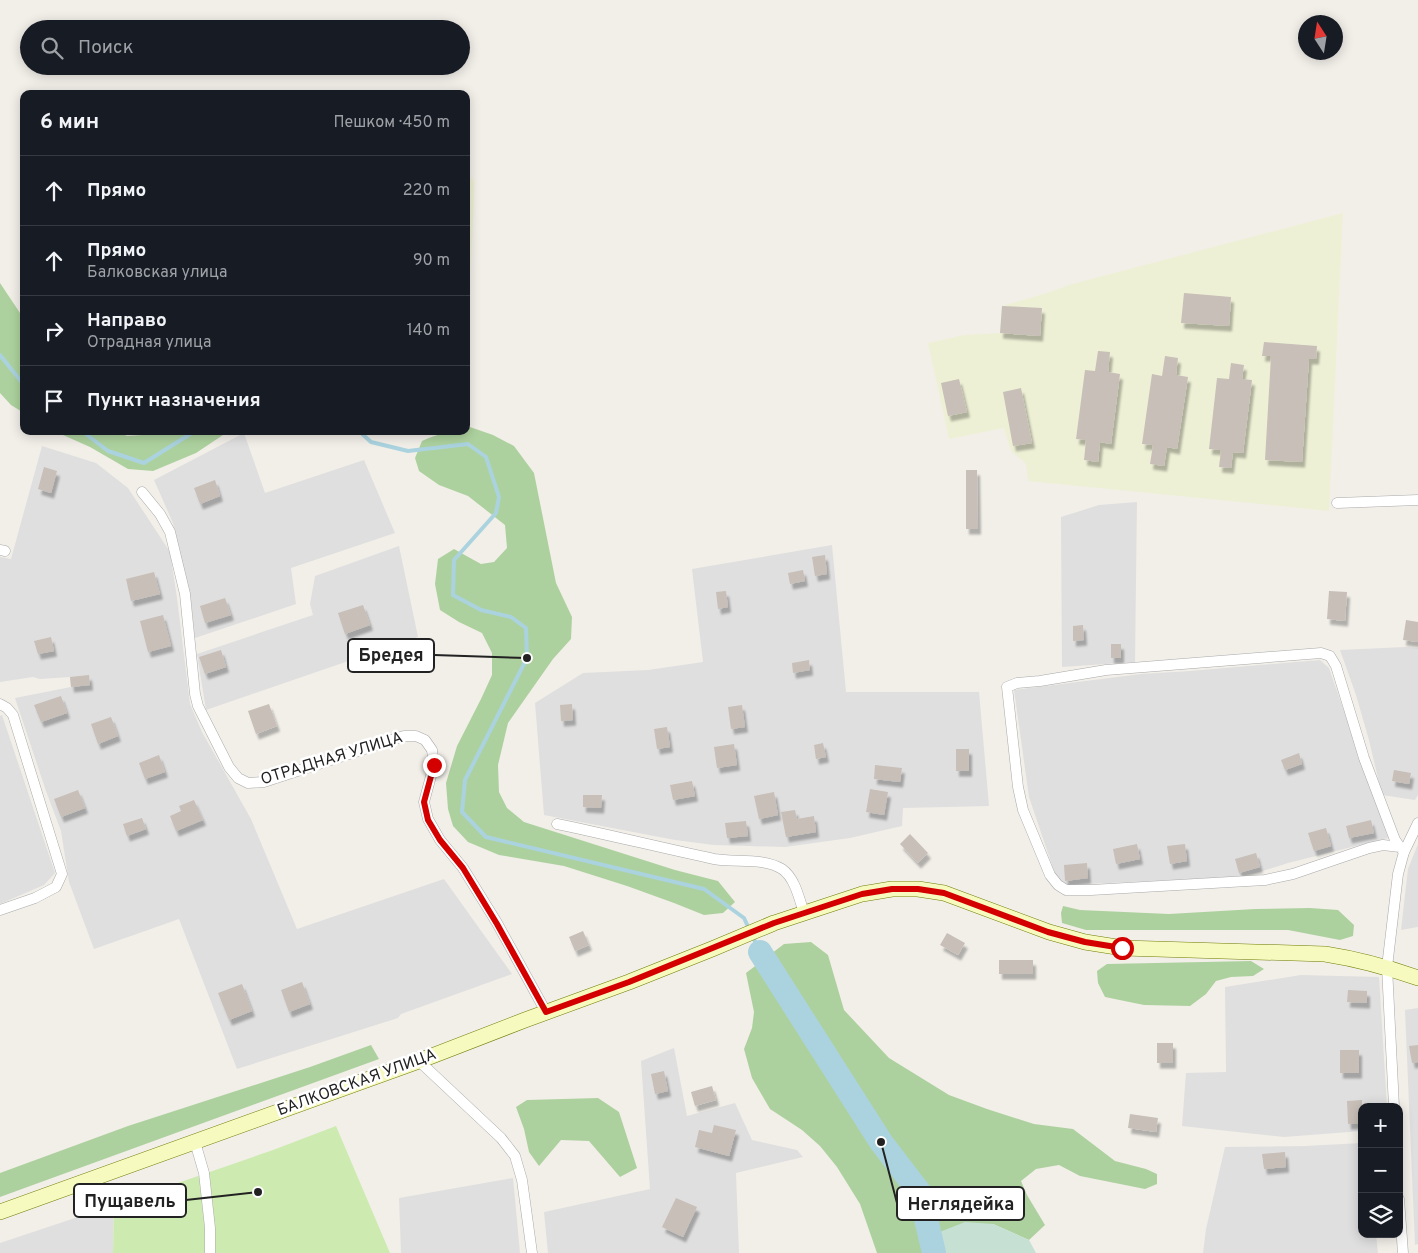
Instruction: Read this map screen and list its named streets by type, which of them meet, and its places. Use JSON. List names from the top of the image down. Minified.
{"streets":{"main road":["БАЛКОВСКАЯ УЛИЦА"],"street":["ОТРАДНАЯ УЛИЦА"]},"crossings":[["ОТРАДНАЯ УЛИЦА","БАЛКОВСКАЯ УЛИЦА"]],"places":["Бредея","Неглядейка","Пущавель"],"north":"top","page":{"search":"Поиск","heading":["6 мин","Пешком · 450 m"],"list":[["Прямо","220 m"],["Прямо","Балковская улица","90 m"],["Направо","Отрадная улица","140 m"],"Пункт назначения"],"map_buttons":["+","−"]}}
